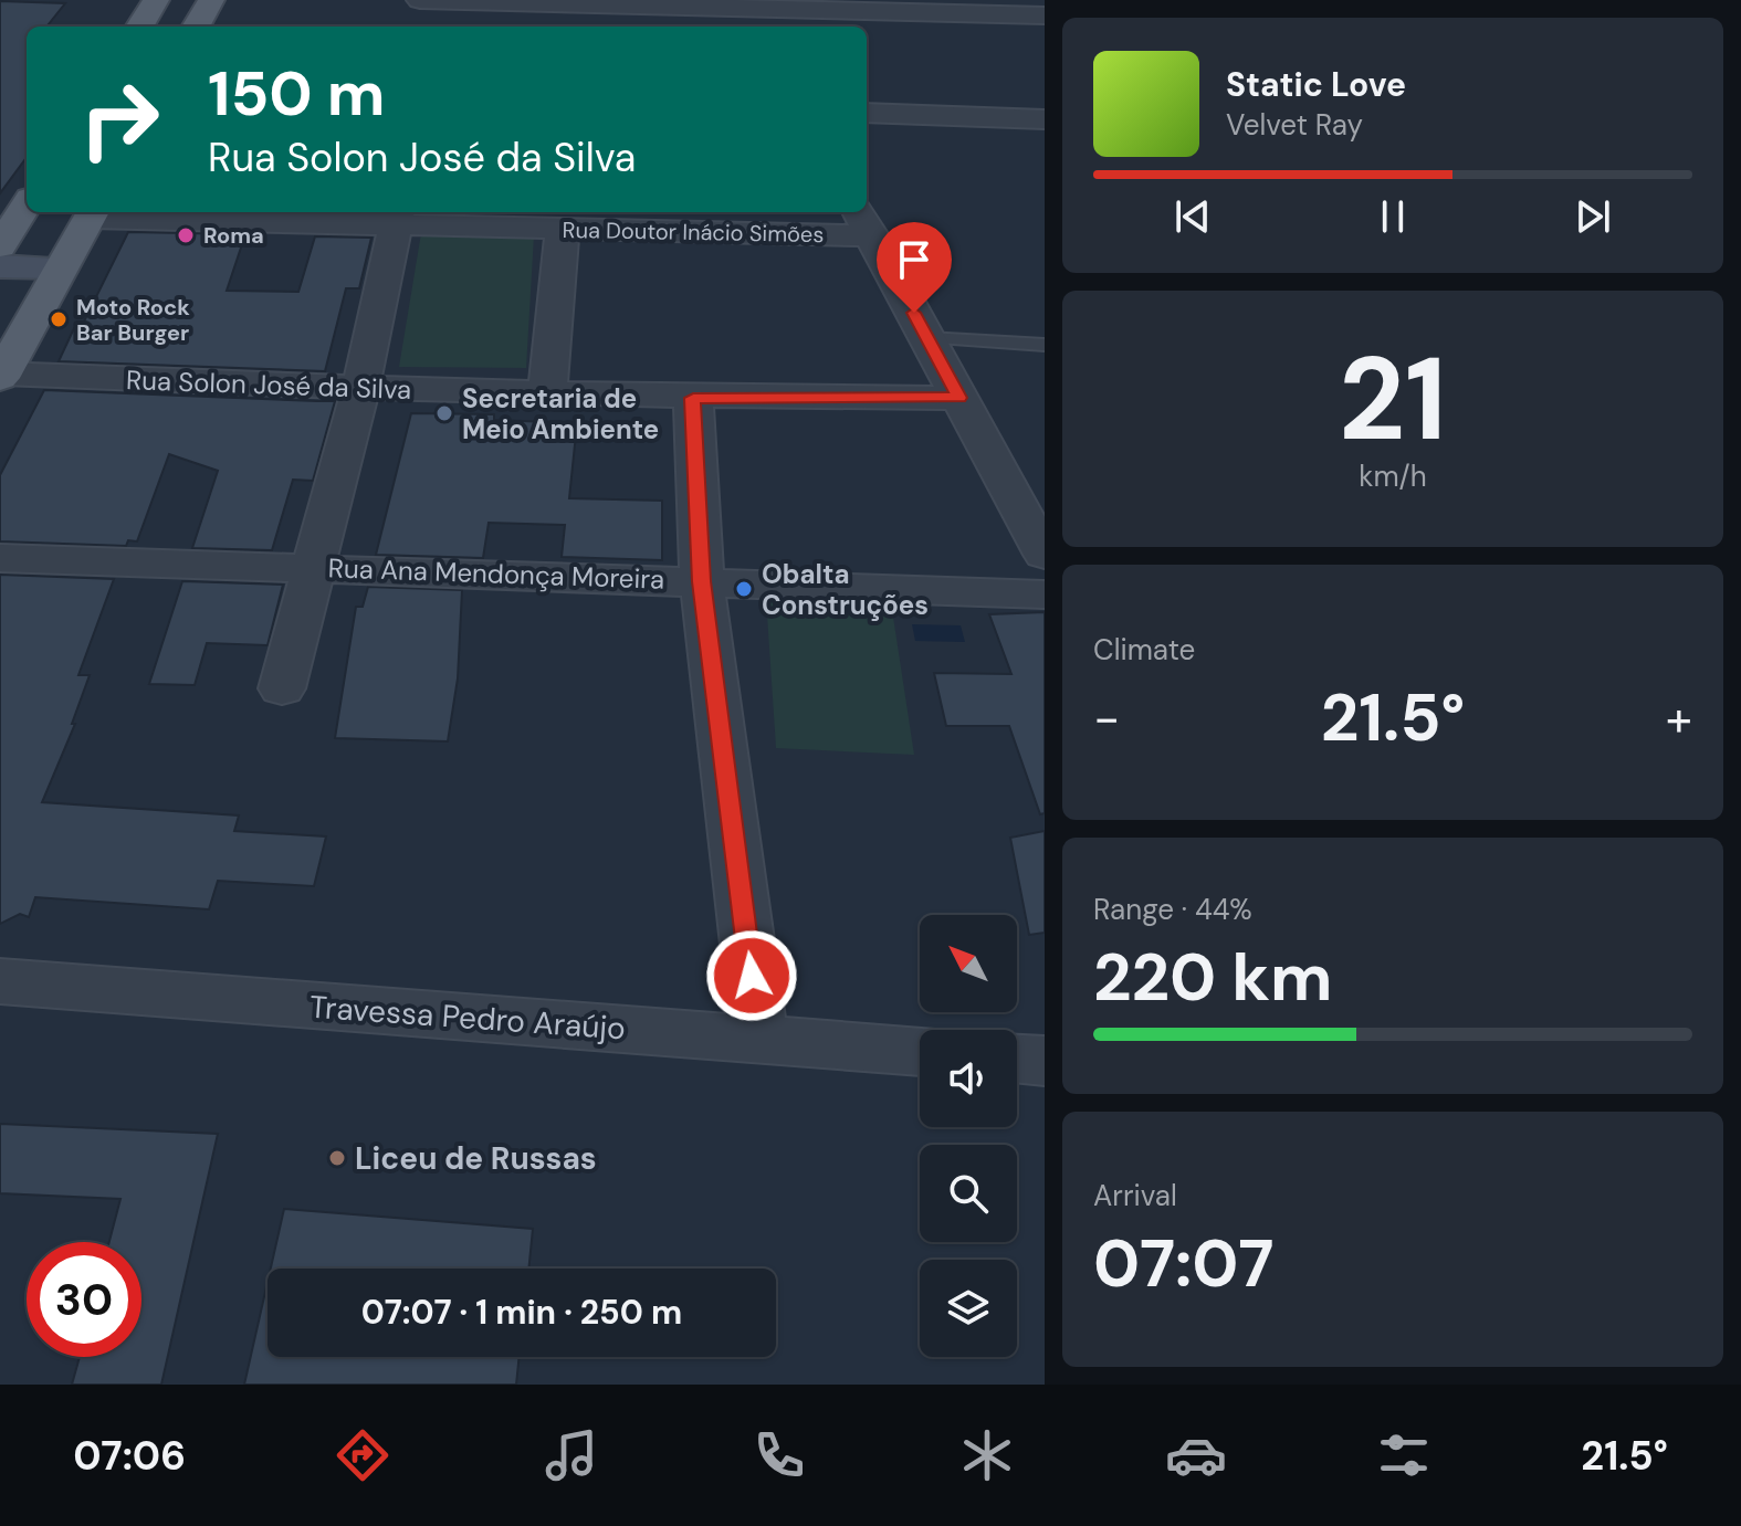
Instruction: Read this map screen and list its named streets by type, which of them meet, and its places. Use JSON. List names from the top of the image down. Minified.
{"streets":{"street":["Rua Doutor Inácio Simões","Rua Solon José da Silva","Rua Ana Mendonça Moreira","Travessa Pedro Araújo"]},"places":["Roma","Moto Rock Bar Burger","Secretaria de Meio Ambiente","Obalta Construções","Liceu de Russas"],"north":"top left","page":{"turn":["150 m","Rua Solon José da Silva"],"song":["Static Love","Velvet Ray"],"tile":[["21","km/h"],"Climate",["Range · 44%","220 km"],["Arrival","07:07"]],"heat":["−","21.5°","+"],"limit":"30","trip":"07:07 · 1 min · 250 m","tabs":["07:06","21.5°"]}}
